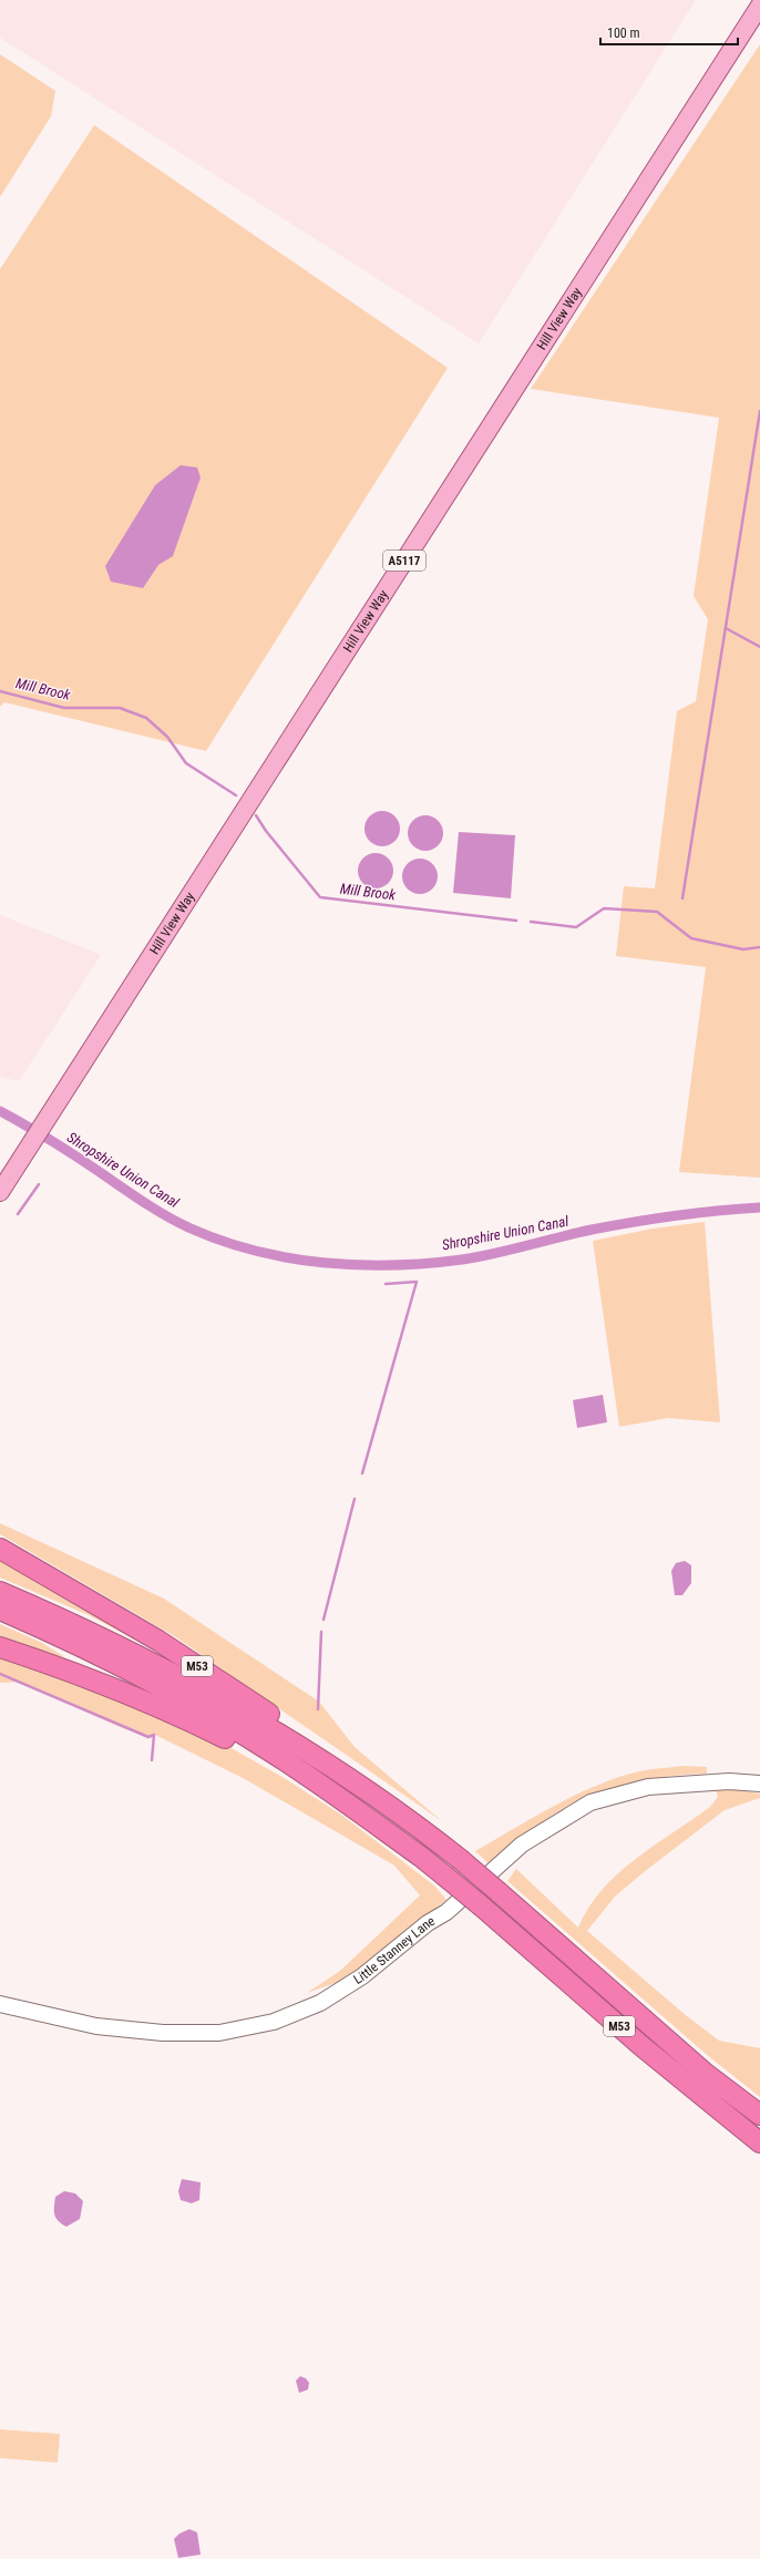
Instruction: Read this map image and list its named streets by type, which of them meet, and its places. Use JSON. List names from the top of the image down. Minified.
{"streets":{"highway":["M53"],"main road":["Hill View Way","A5117"],"street":["Little Stanney Lane"]},"water":["Mill Brook","Shropshire Union Canal"],"scale_bar":"100 m"}
